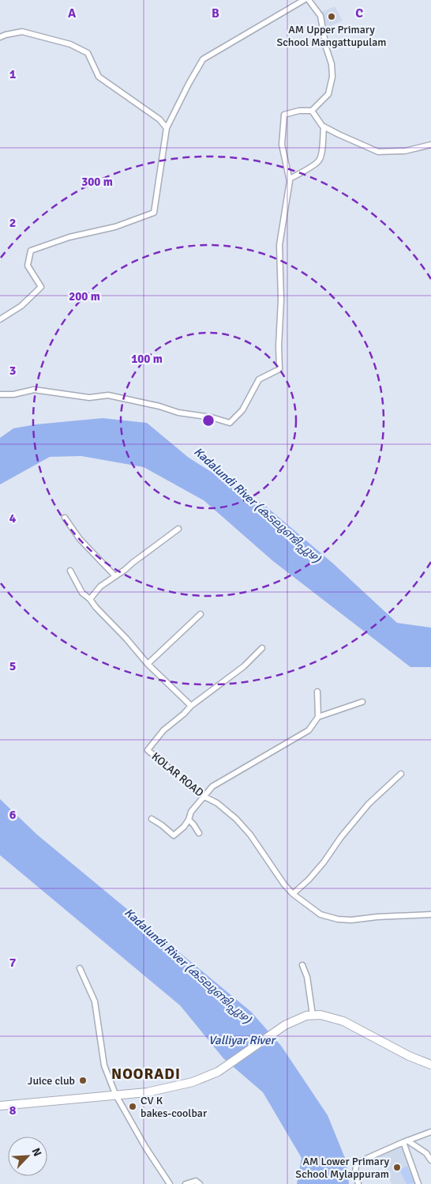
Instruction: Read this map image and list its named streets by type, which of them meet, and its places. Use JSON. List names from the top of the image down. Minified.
{"streets":{"street":["KOLAR ROAD"]},"districts":["NOORADI"],"water":["Kadalundi River (കടലുണ്ടിപ്പുഴ)","Valliyar River"],"places":["AM Upper Primary School Mangattupulam","Juice club","CV K bakes-coolbar","AM Lower Primary School Mylappuram"],"north":"top right","grid":{"columns":["A","B","C"],"rows":["1","2","3","4","5","6","7","8"]},"rings":["300 m","200 m","100 m"]}
